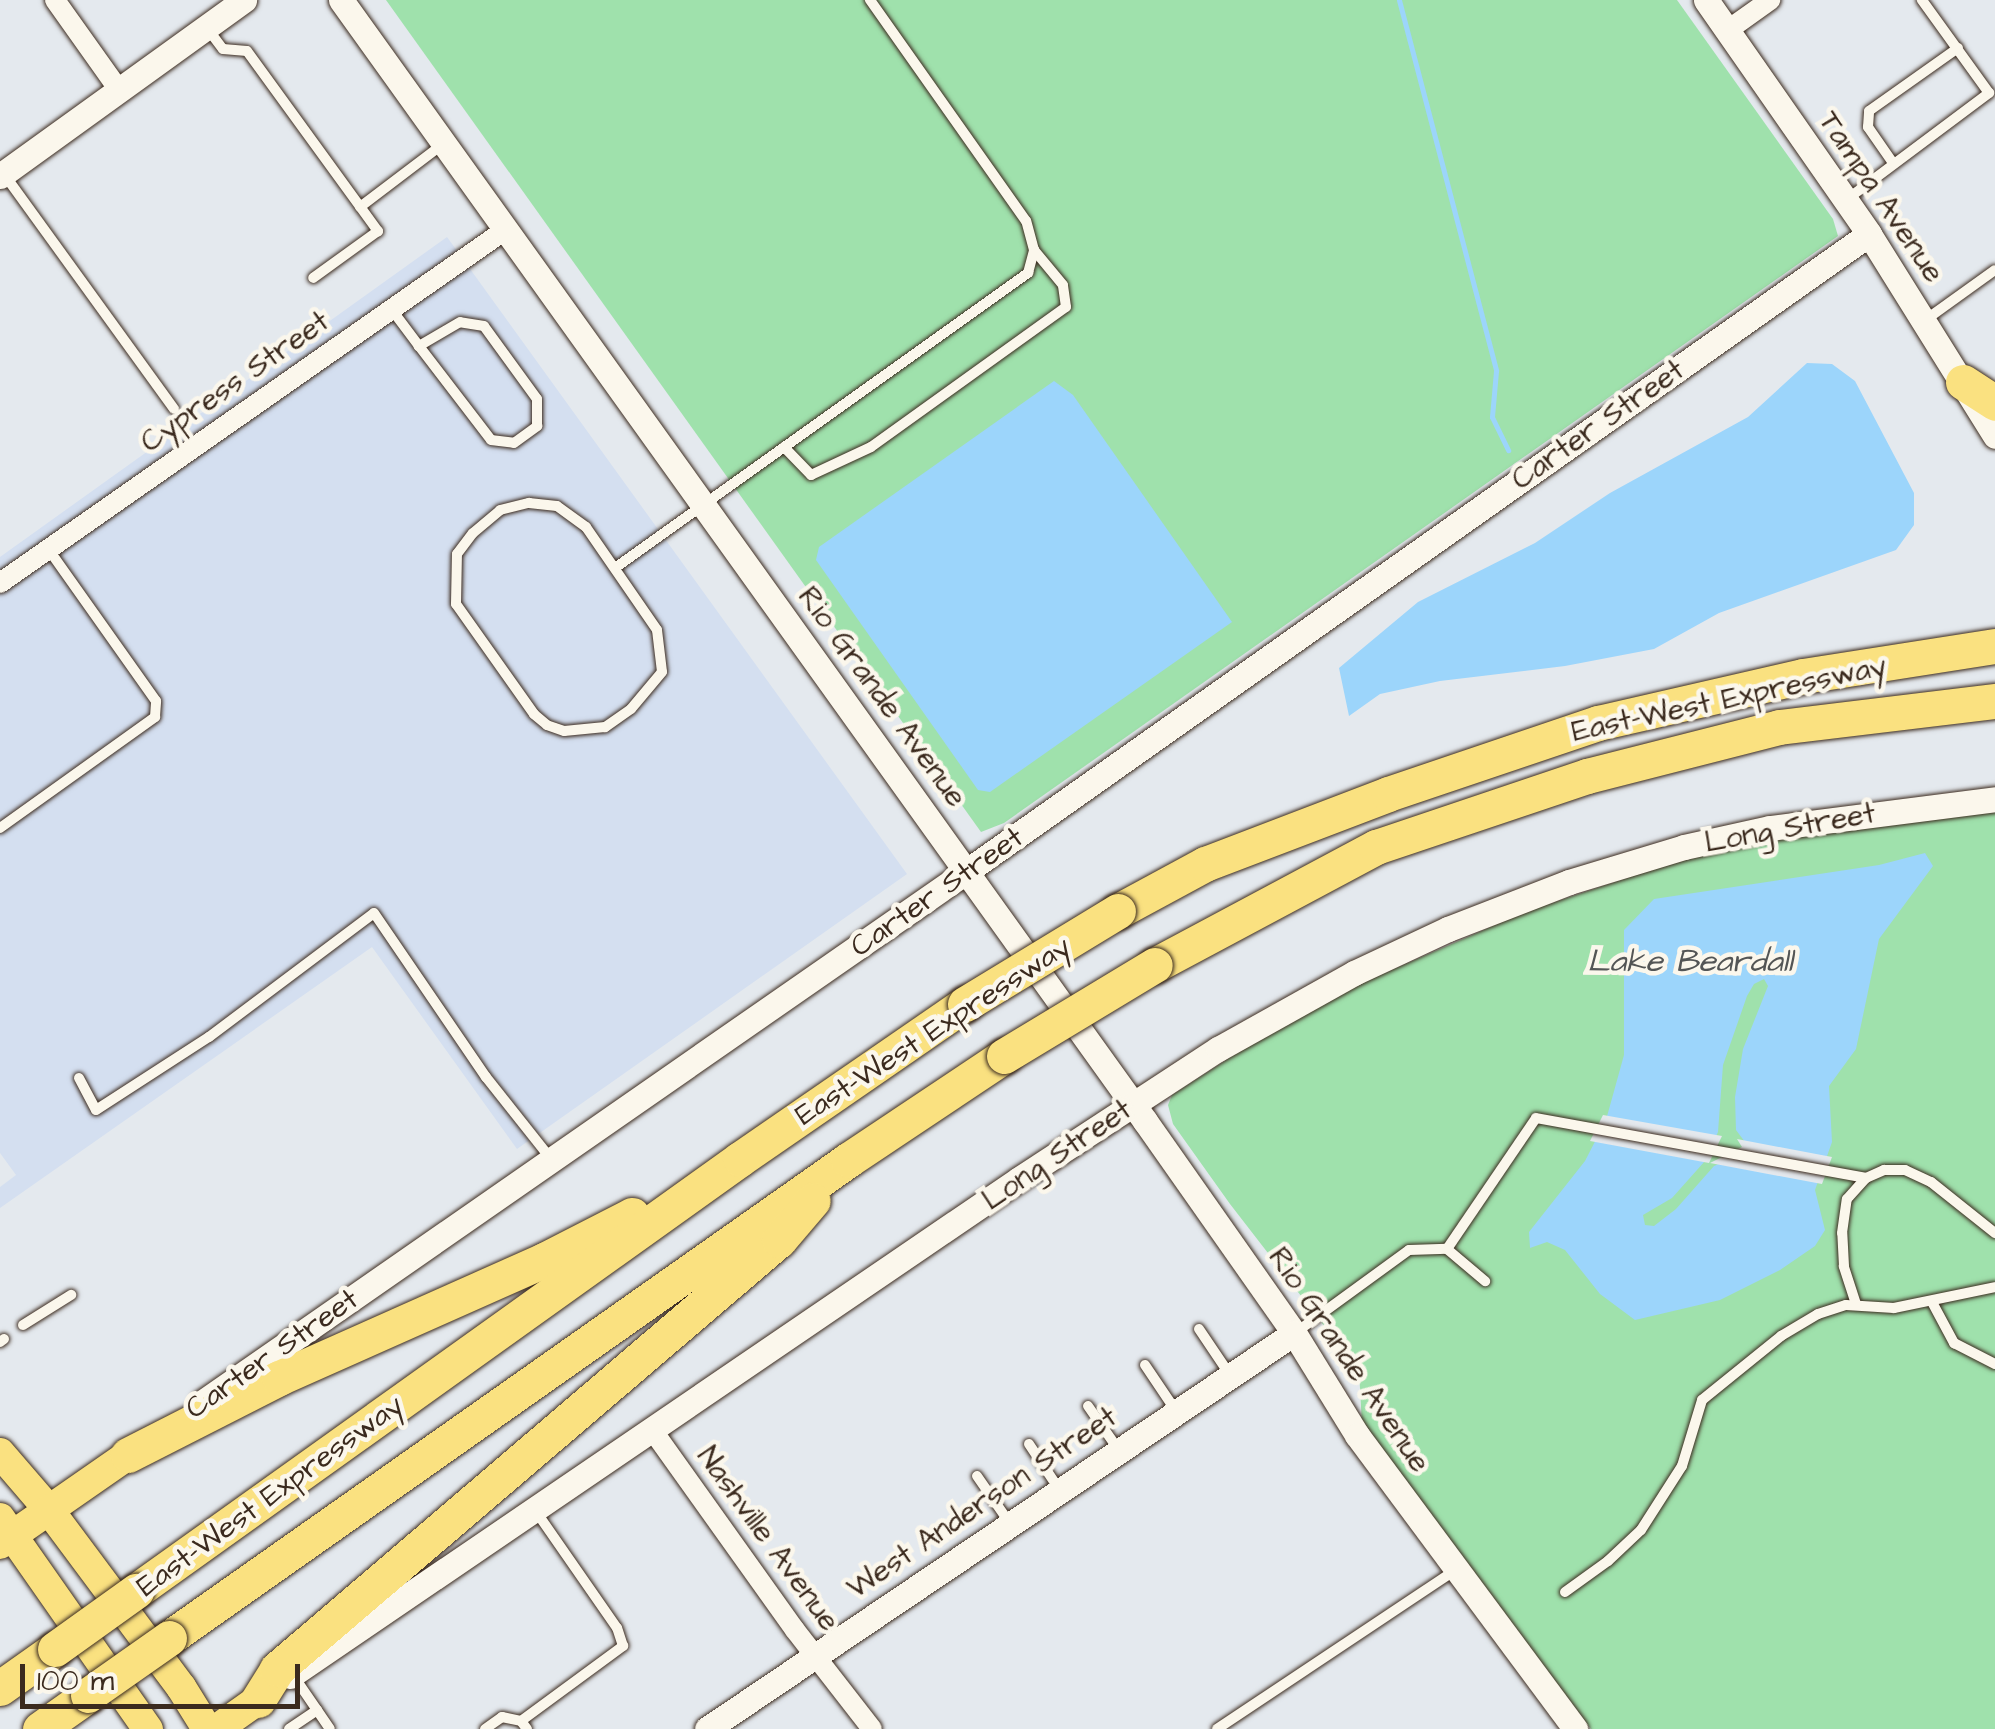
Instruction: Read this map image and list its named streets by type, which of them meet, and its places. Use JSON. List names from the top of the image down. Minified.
{"streets":{"highway":["East-West Expressway"],"main road":["Carter Street","Long Street"],"street":["Tampa Avenue","Cypress Street","Rio Grande Avenue","West Anderson Street","Nashville Avenue"]},"crossings":[["Tampa Avenue","Carter Street"],["Cypress Street","Rio Grande Avenue"],["Carter Street","Rio Grande Avenue"],["Rio Grande Avenue","Long Street"],["Rio Grande Avenue","West Anderson Street"],["Long Street","Nashville Avenue"],["West Anderson Street","Nashville Avenue"]],"water":["Lake Beardall"],"scale_bar":"100 m"}
